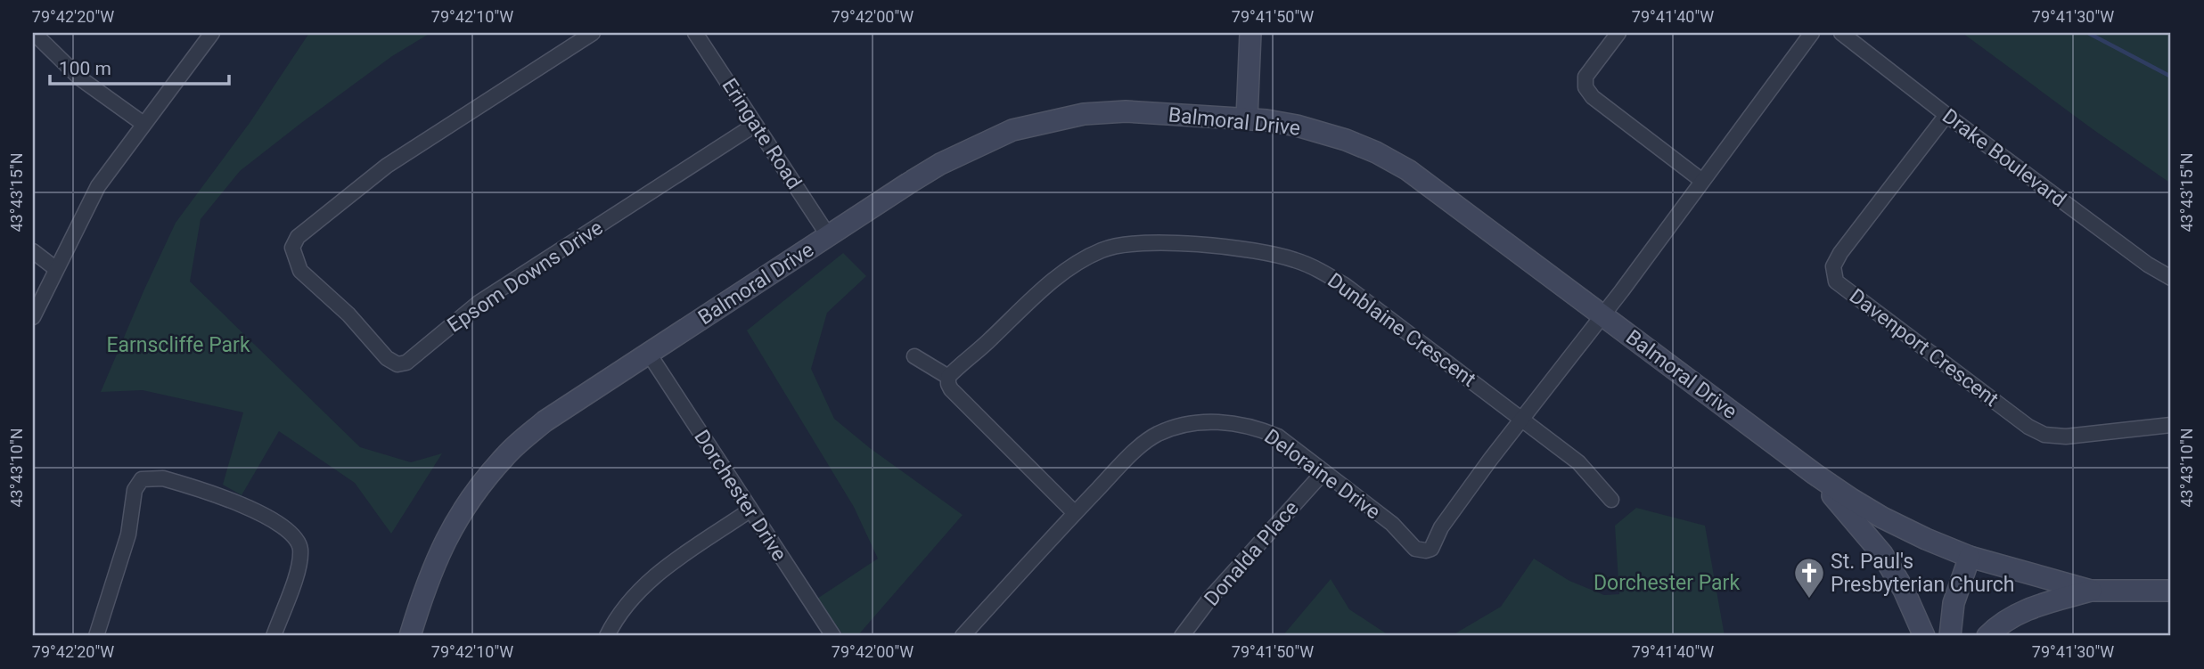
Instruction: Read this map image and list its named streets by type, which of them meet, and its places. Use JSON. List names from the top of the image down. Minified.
{"streets":{"street":["Balmoral Drive","Eringate Road","Drake Boulevard","Epsom Downs Drive","Dunblaine Crescent","Davenport Crescent","Deloraine Drive","Dorchester Drive","Donalda Place"]},"crossings":[["Balmoral Drive","Eringate Road"],["Balmoral Drive","Deloraine Drive"],["Balmoral Drive","Dorchester Drive"],["Eringate Road","Epsom Downs Drive"],["Drake Boulevard","Davenport Crescent"],["Dunblaine Crescent","Deloraine Drive"],["Deloraine Drive","Donalda Place"]],"parks":["Earnscliffe Park","Dorchester Park"],"places":{"church":["St. Paul's Presbyterian Church"]},"scale_bar":"100 m","coordinates":["79°42'20\"W","79°42'10\"W","79°42'00\"W","79°41'50\"W","79°41'40\"W","79°41'30\"W","43°43'15\"N","43°43'10\"N"]}
